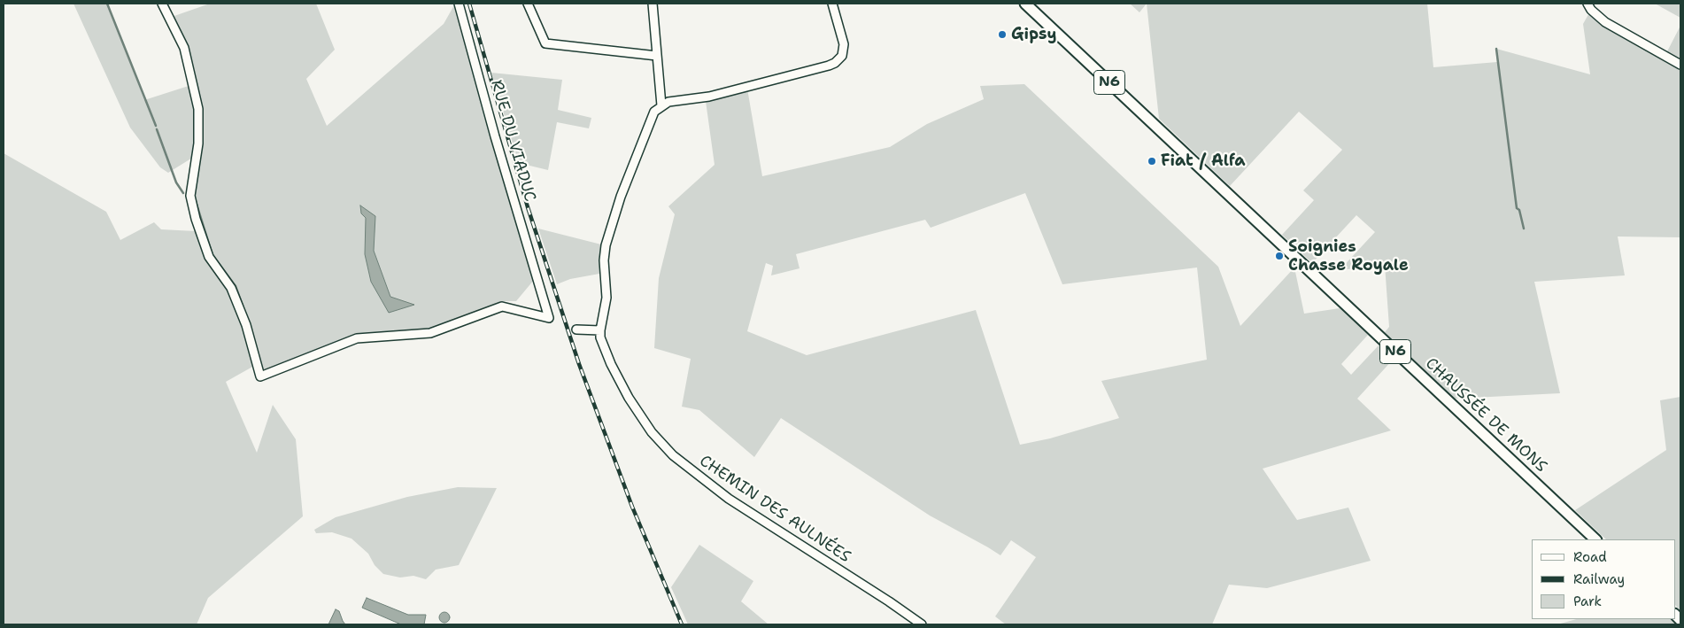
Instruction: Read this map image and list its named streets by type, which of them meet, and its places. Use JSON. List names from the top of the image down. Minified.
{"streets":{"main road":["N6","CHAUSSÉE DE MONS"],"street":["RUE DU VIADUC","CHEMIN DES AULNÉES"]},"places":["Gipsy","Fiat / Alfa","Soignies Chasse Royale"],"legend":["Road","Railway","Park"]}
